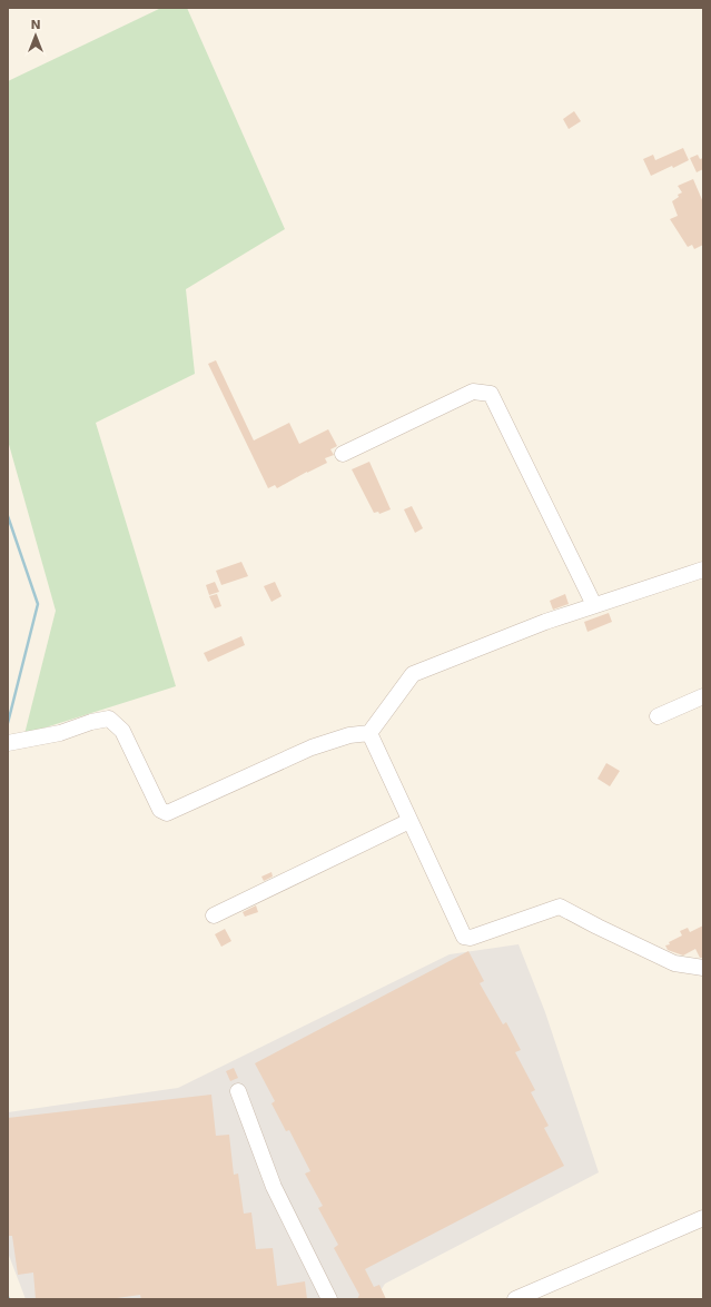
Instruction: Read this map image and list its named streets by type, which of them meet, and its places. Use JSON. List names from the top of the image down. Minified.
{"north":"top"}
